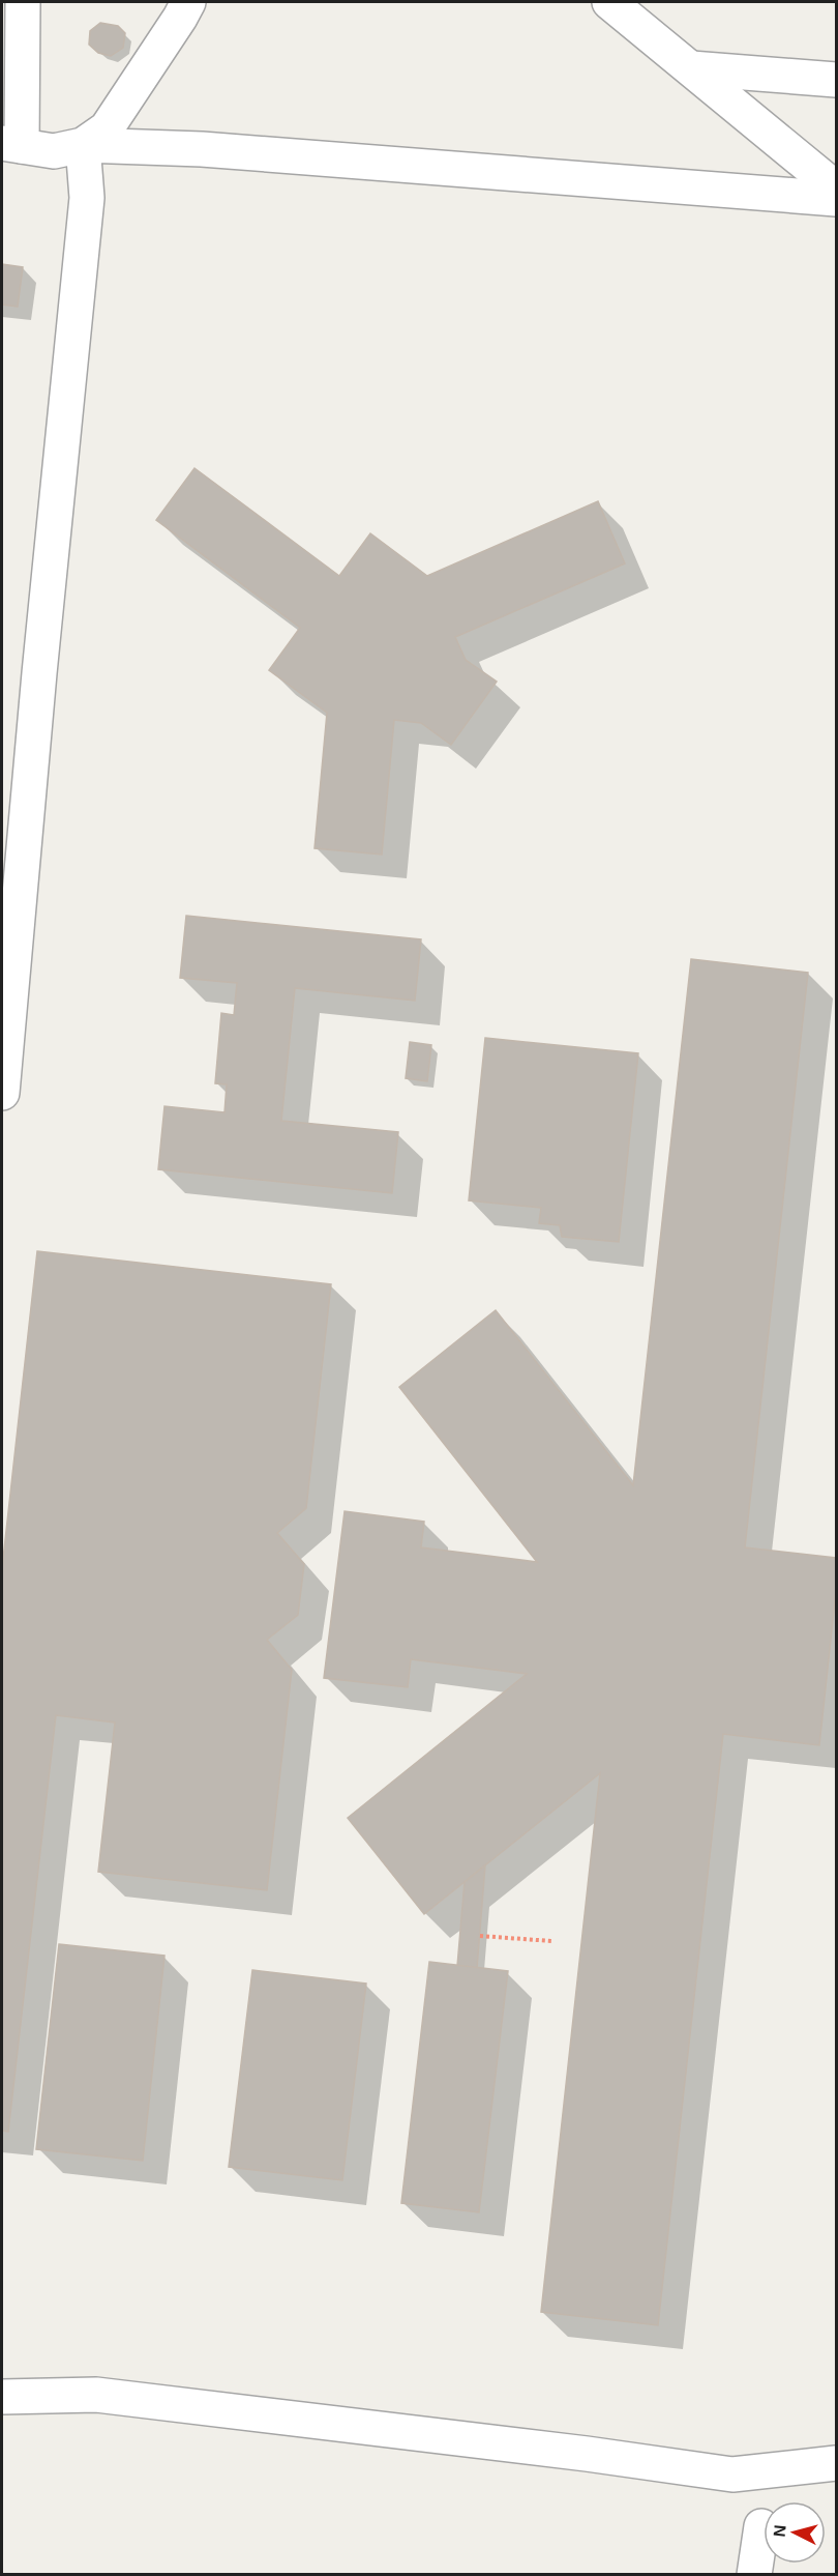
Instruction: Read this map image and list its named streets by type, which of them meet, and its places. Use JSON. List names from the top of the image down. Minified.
{"north":"left"}
